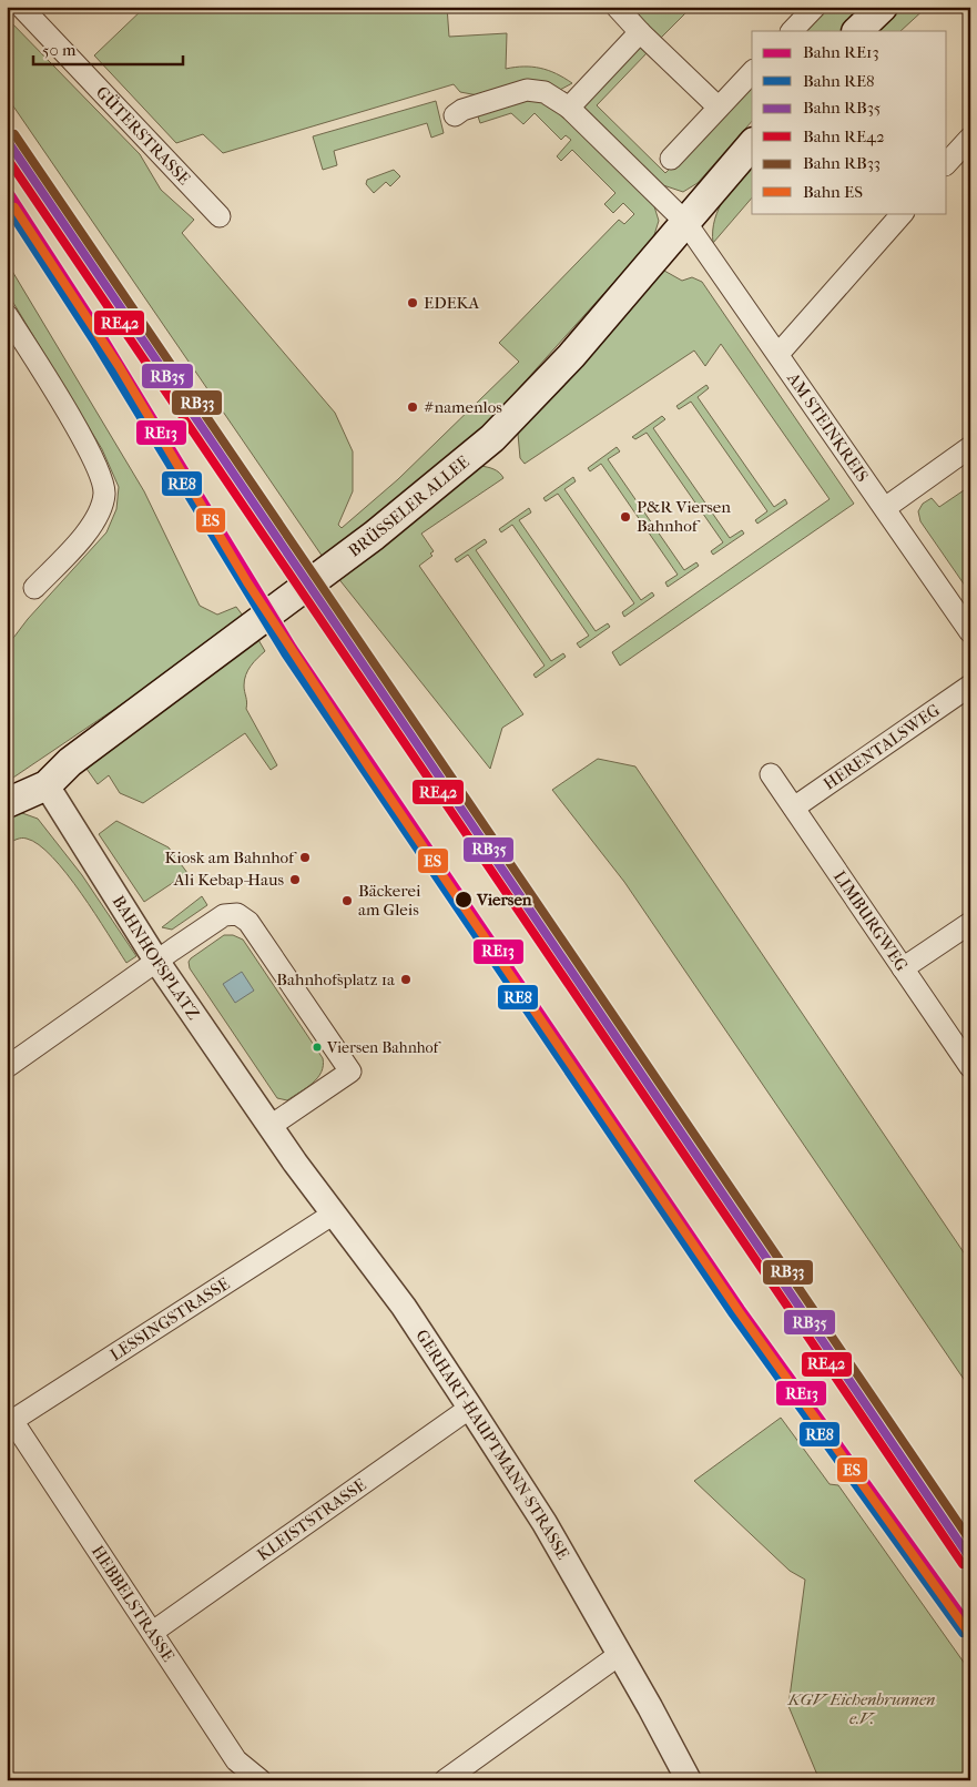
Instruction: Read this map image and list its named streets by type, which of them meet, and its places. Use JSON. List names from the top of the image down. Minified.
{"streets":{"main road":["BRÜSSELER ALLEE"],"street":["GÜTERSTRASSE","AM STEINKREIS","HERENTALSWEG","LIMBURGWEG","BAHNHOFSPLATZ","LESSINGSTRASSE","GERHART-HAUPTMANN-STRASSE","KLEISTSTRASSE","HEBBELSTRASSE"]},"crossings":[["AM STEINKREIS","BRÜSSELER ALLEE"],["BRÜSSELER ALLEE","BAHNHOFSPLATZ"],["HERENTALSWEG","LIMBURGWEG"],["BAHNHOFSPLATZ","GERHART-HAUPTMANN-STRASSE"],["LESSINGSTRASSE","GERHART-HAUPTMANN-STRASSE"],["LESSINGSTRASSE","HEBBELSTRASSE"],["GERHART-HAUPTMANN-STRASSE","KLEISTSTRASSE"],["KLEISTSTRASSE","HEBBELSTRASSE"]],"parks":["KGV Eichenbrunnen e.V."],"places":["EDEKA","#namenlos","P&R Viersen Bahnhof","Kiosk am Bahnhof","Ali Kebap-Haus","Viersen","Bäckerei am Gleis","Bahnhofsplatz 1a","Viersen Bahnhof"],"lines":["rail line RB33","rail line RB35","rail line RE42","rail line RE13","rail line RE8","rail line ES"],"legend":["Bahn RE13","Bahn RE8","Bahn RB35","Bahn RE42","Bahn RB33","Bahn ES"],"scale_bar":"50 m"}
